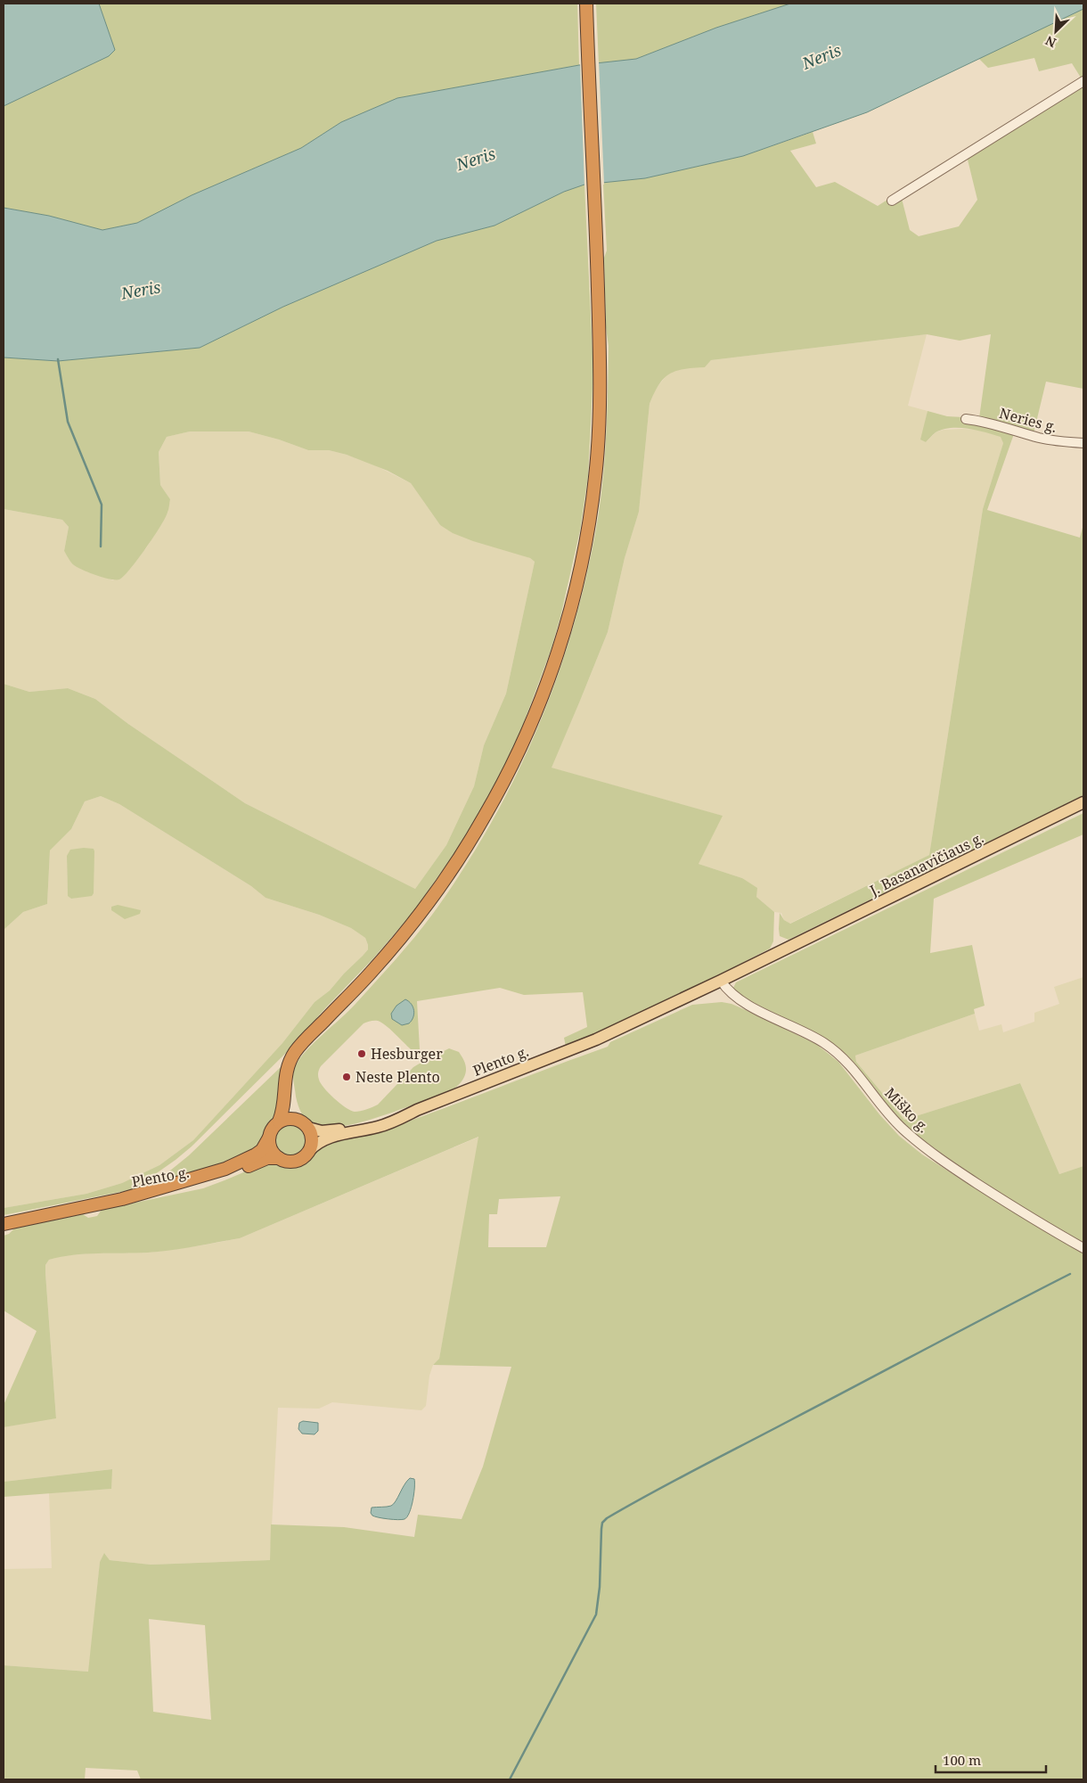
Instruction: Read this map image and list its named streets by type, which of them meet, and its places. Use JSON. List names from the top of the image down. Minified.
{"streets":{"highway":["Plento g."],"main road":["J. Basanavičiaus g."],"street":["Neries g.","Miško g."]},"crossings":[["J. Basanavičiaus g.","Plento g."],["J. Basanavičiaus g.","Miško g."],["Plento g.","Miško g."]],"water":["Neris"],"places":["Hesburger","Neste Plento"],"scale_bar":"100 m","north":"bottom left"}
